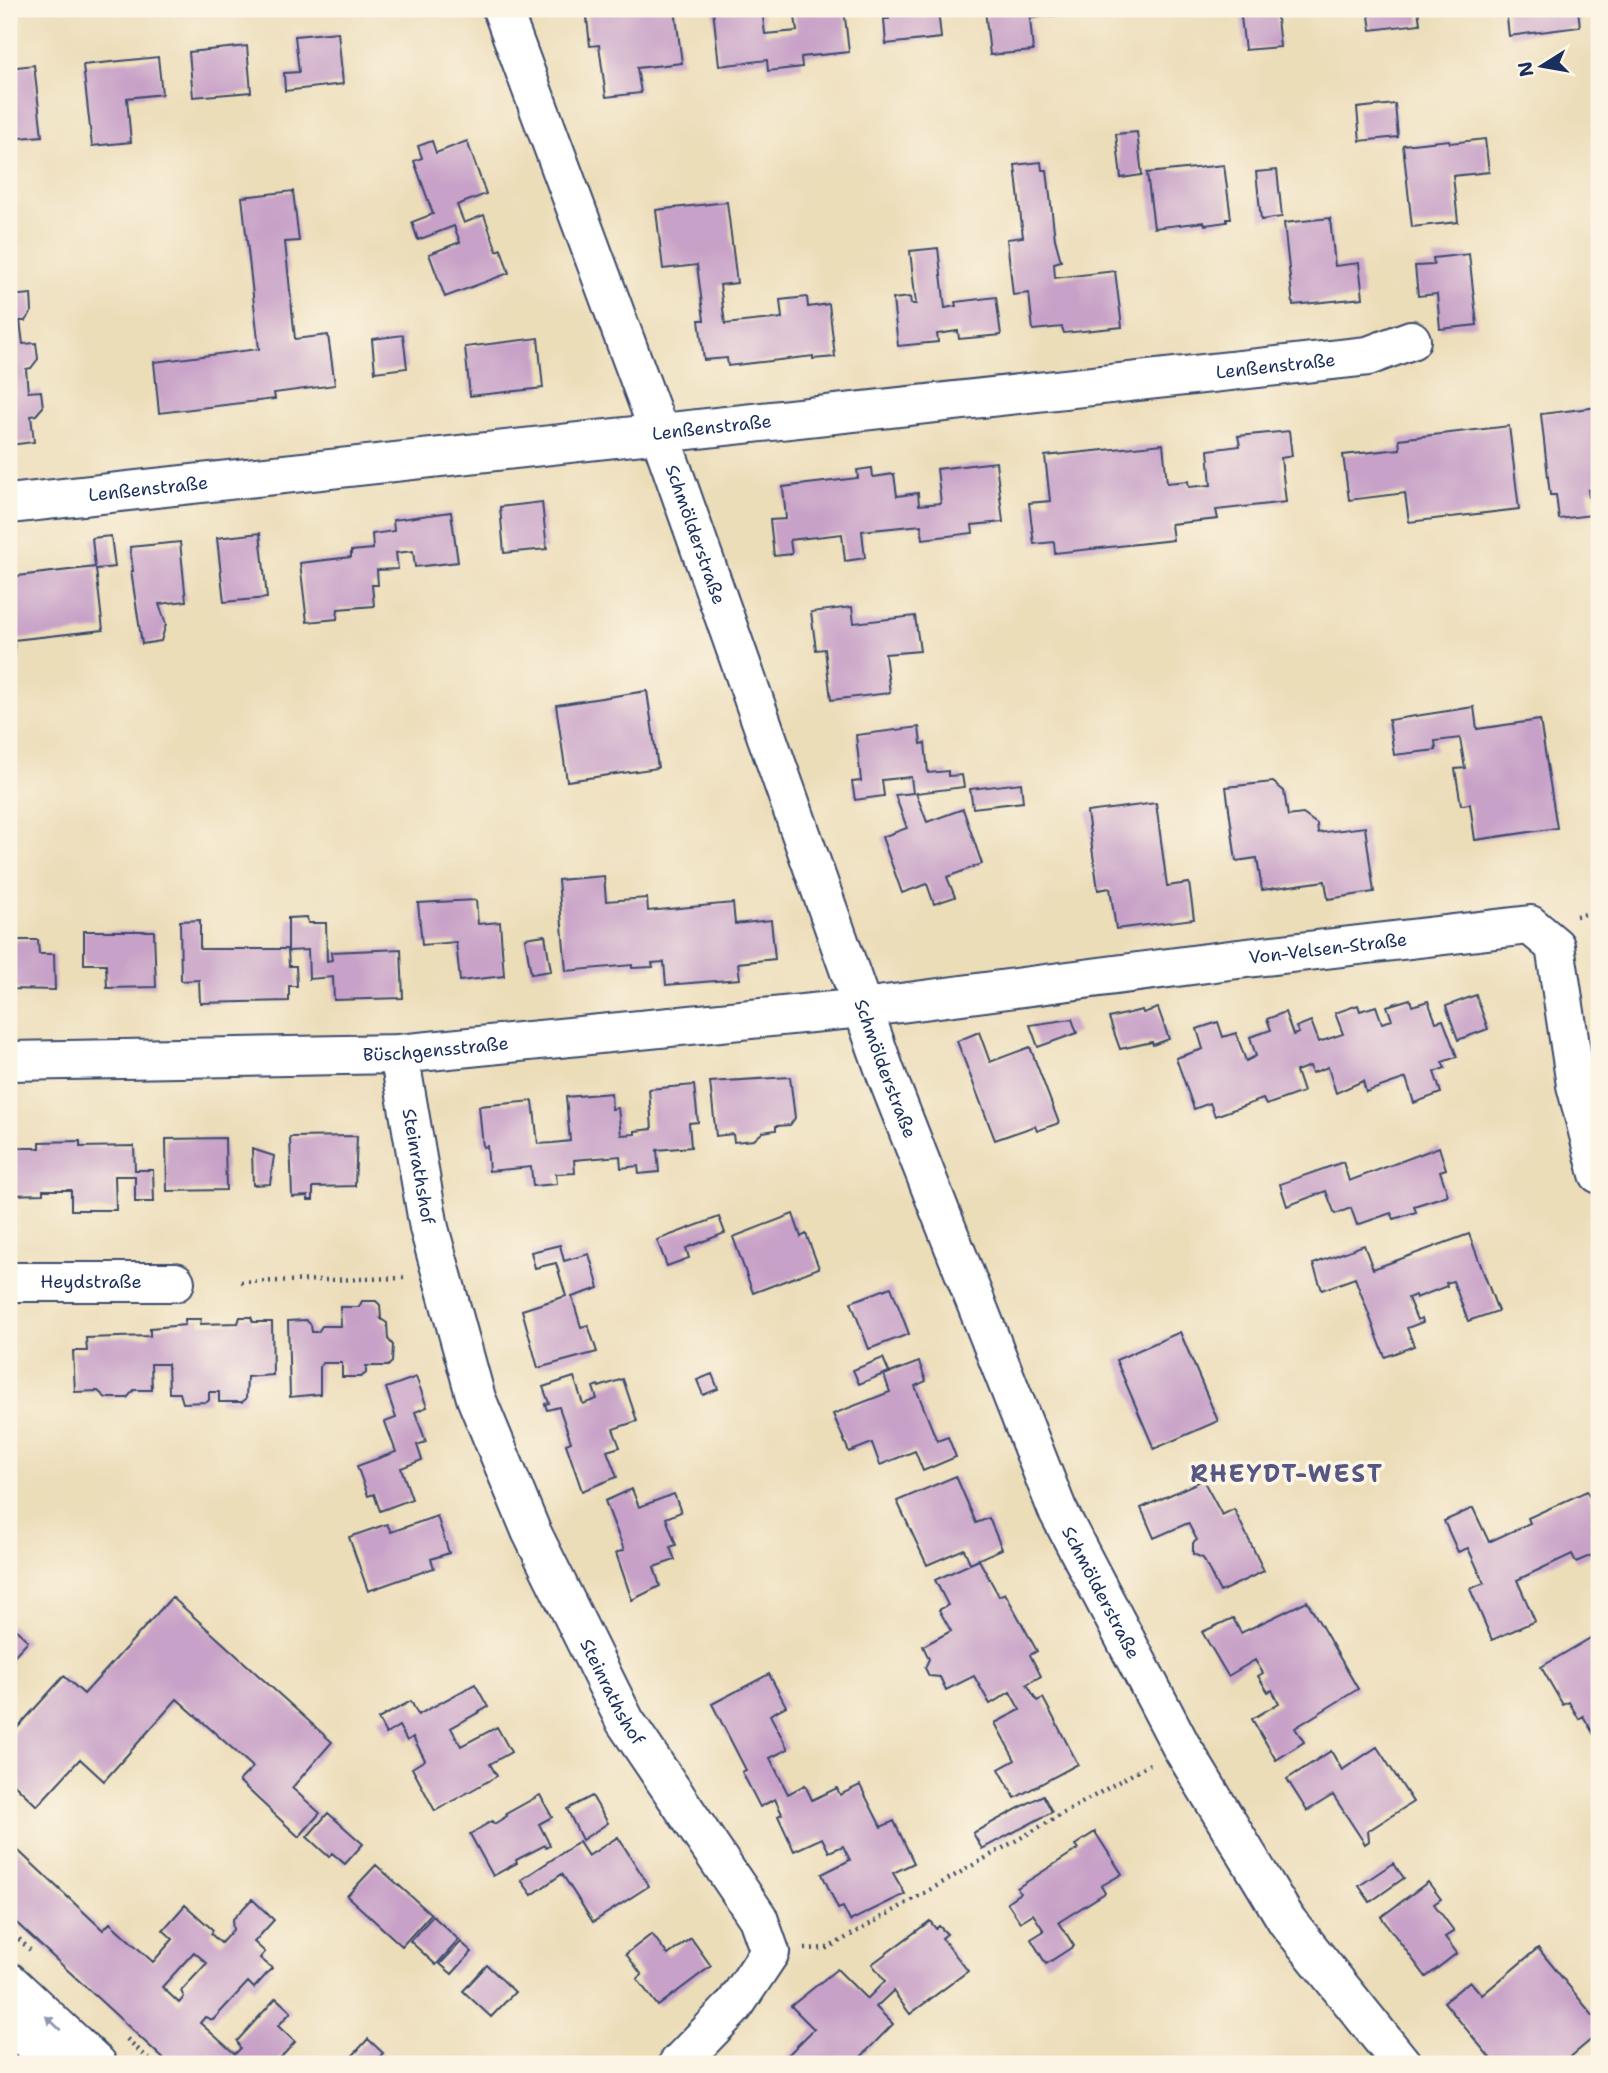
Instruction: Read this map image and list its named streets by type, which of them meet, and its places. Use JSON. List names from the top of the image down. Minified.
{"streets":{"street":["Lenßenstraße","Schmölderstraße","Von-Velsen-Straße","Büschgensstraße","Steinrathshof","Heydstraße"]},"crossings":[["Lenßenstraße","Schmölderstraße"],["Schmölderstraße","Von-Velsen-Straße"],["Schmölderstraße","Büschgensstraße"],["Von-Velsen-Straße","Büschgensstraße"],["Büschgensstraße","Steinrathshof"]],"districts":["RHEYDT-WEST"],"north":"left"}
